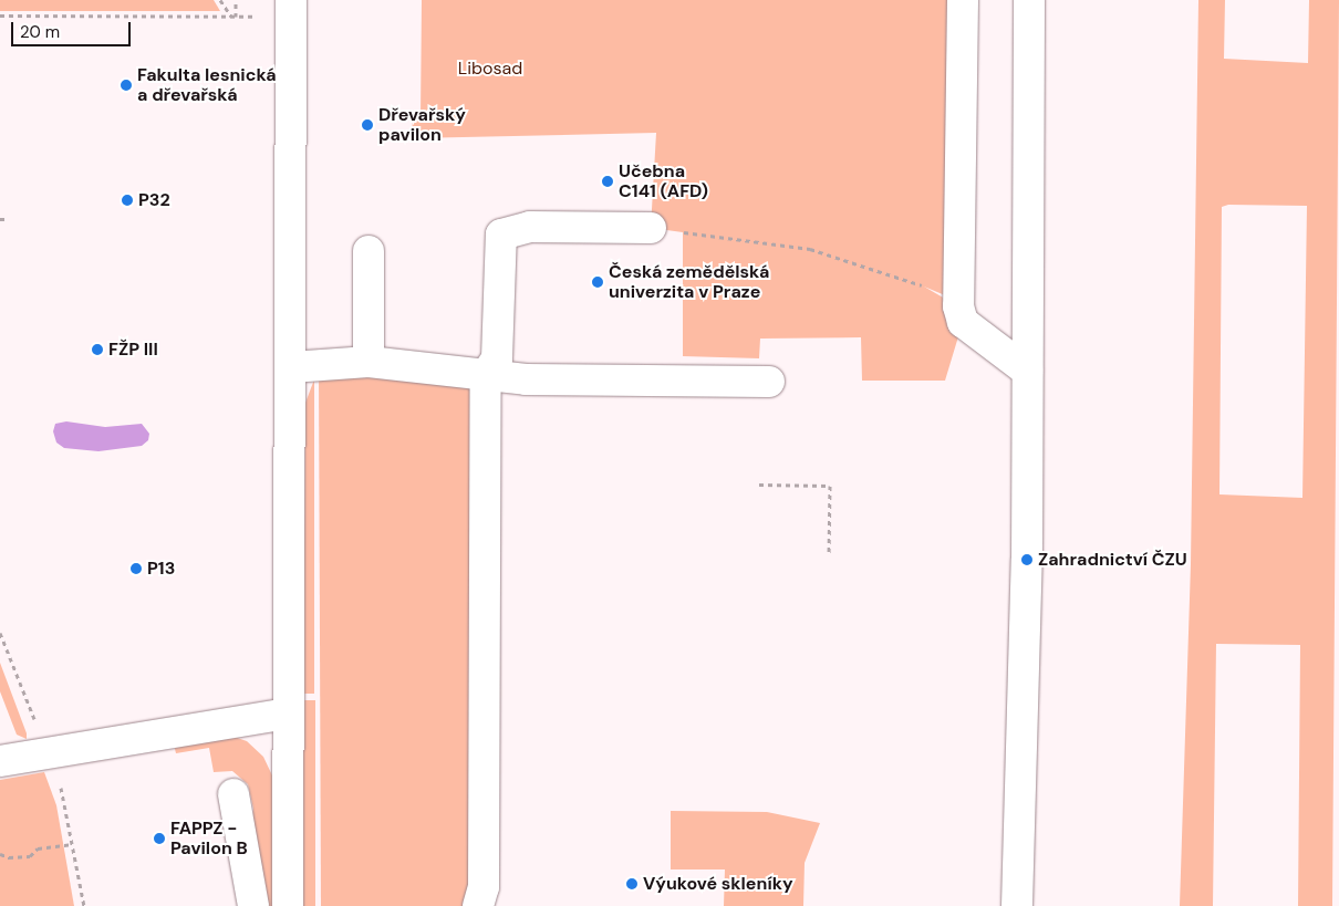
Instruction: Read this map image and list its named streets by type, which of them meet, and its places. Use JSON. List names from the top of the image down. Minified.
{"parks":["Libosad"],"places":["Fakulta lesnická a dřevařská","Dřevařský pavilon","Učebna C141 (AFD)","P32","Česká zemědělská univerzita v Praze","FŽP III","Zahradnictví ČZU","P13","FAPPZ - Pavilon B","Výukové skleníky"],"scale_bar":"20 m"}
